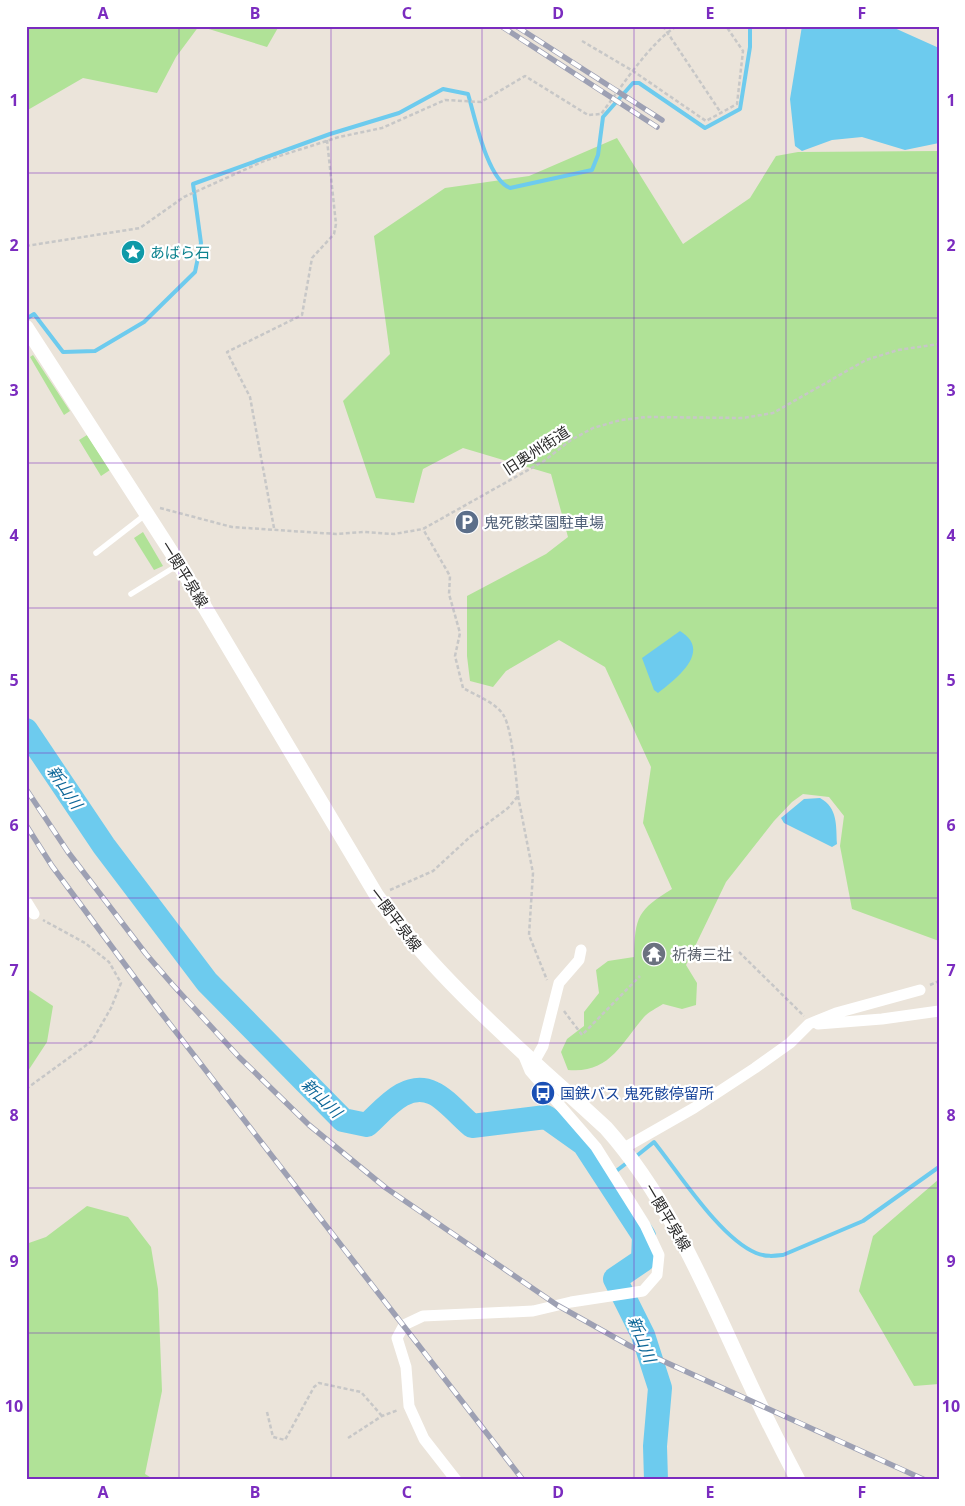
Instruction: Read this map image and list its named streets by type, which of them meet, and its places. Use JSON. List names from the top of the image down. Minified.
{"streets":{"main road":["一関平泉線"],"path":["旧奥州街道"]},"crossings":[["旧奥州街道","一関平泉線"]],"water":["新山川"],"places":{"place":["あばら石"],"parking":["鬼死骸菜園駐車場"],"temple":["祈祷三社"],"bus stop":["国鉄バス 鬼死骸停留所"]},"grid":{"columns":["A","B","C","D","E","F"],"rows":["1","2","3","4","5","6","7","8","9","10"]}}
